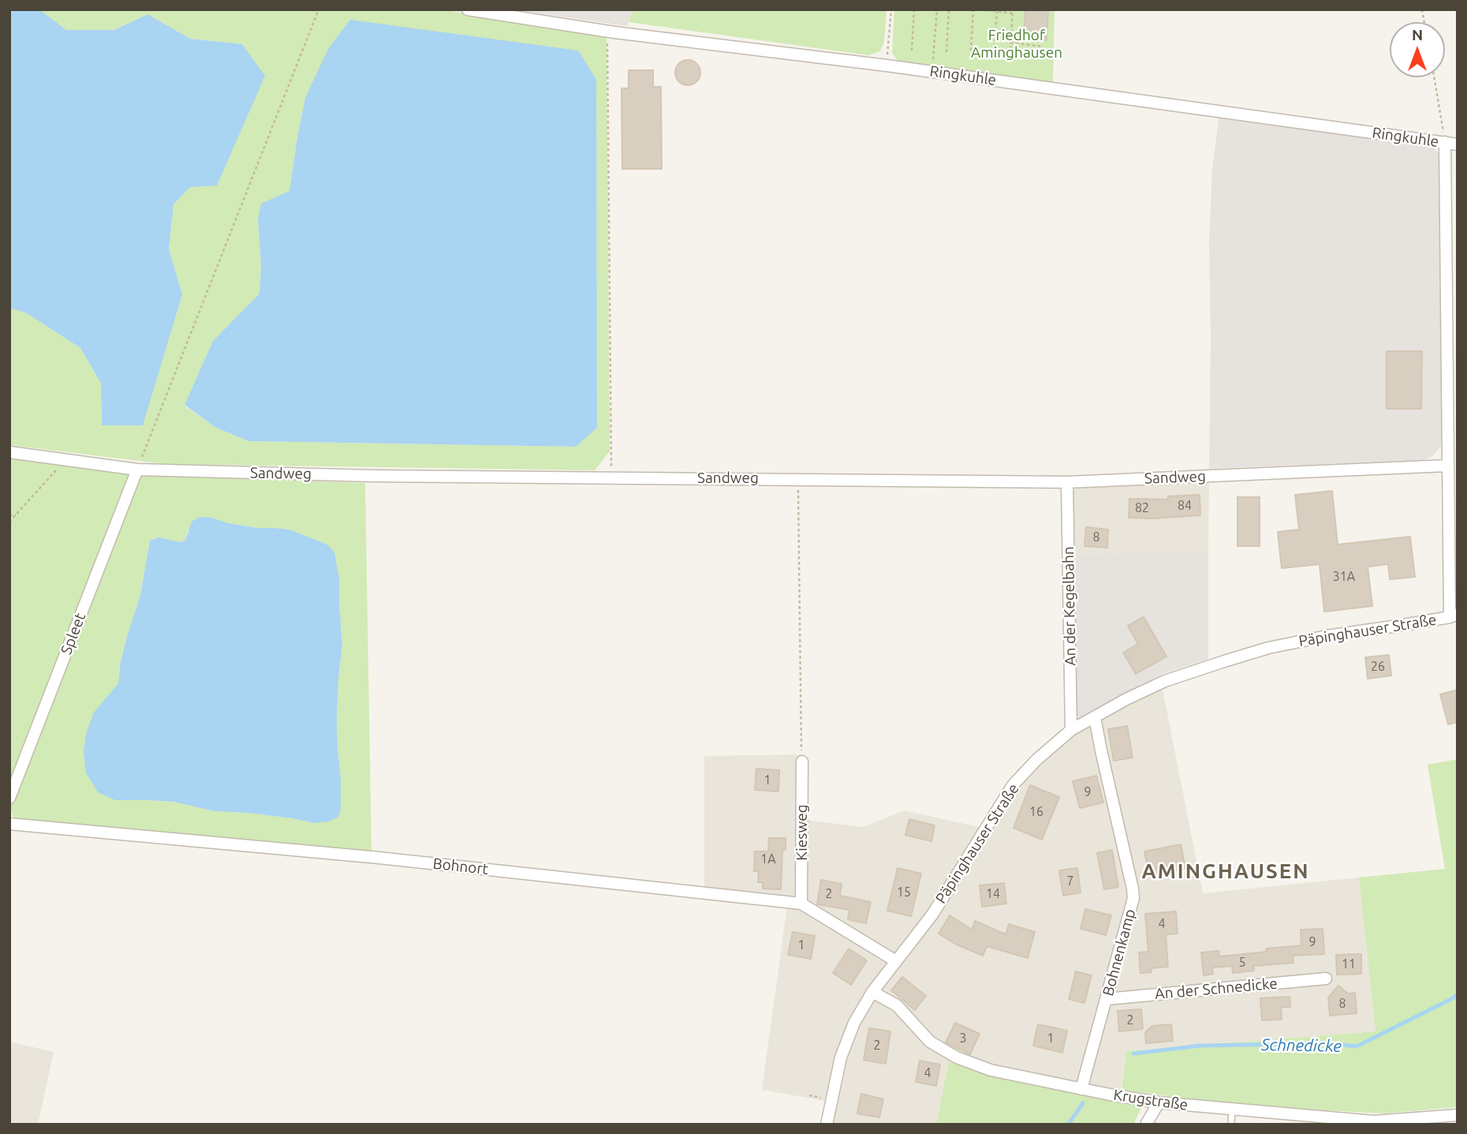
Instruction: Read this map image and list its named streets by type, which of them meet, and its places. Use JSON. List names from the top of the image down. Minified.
{"streets":{"street":["Ringkuhle","Sandweg","An der Kegelbahn","Päpinghauser Straße","Spleet","Kiesweg","Bohnort","Bohnenkamp","An der Schnedicke","Krugstraße"]},"crossings":[["Sandweg","An der Kegelbahn"],["Sandweg","Spleet"],["An der Kegelbahn","Päpinghauser Straße"],["Päpinghauser Straße","Bohnort"],["Päpinghauser Straße","Bohnenkamp"],["Päpinghauser Straße","Krugstraße"],["Kiesweg","Bohnort"],["Bohnenkamp","An der Schnedicke"],["Bohnenkamp","Krugstraße"]],"districts":["AMINGHAUSEN"],"water":["Schnedicke"],"parks":["Friedhof Aminghausen"],"house_numbers":["84","82","8","31A","26","1","9","16","1A","7","15","2","14","4","9","1","5","11","8","2","3","1","2","4"],"north":"top"}
